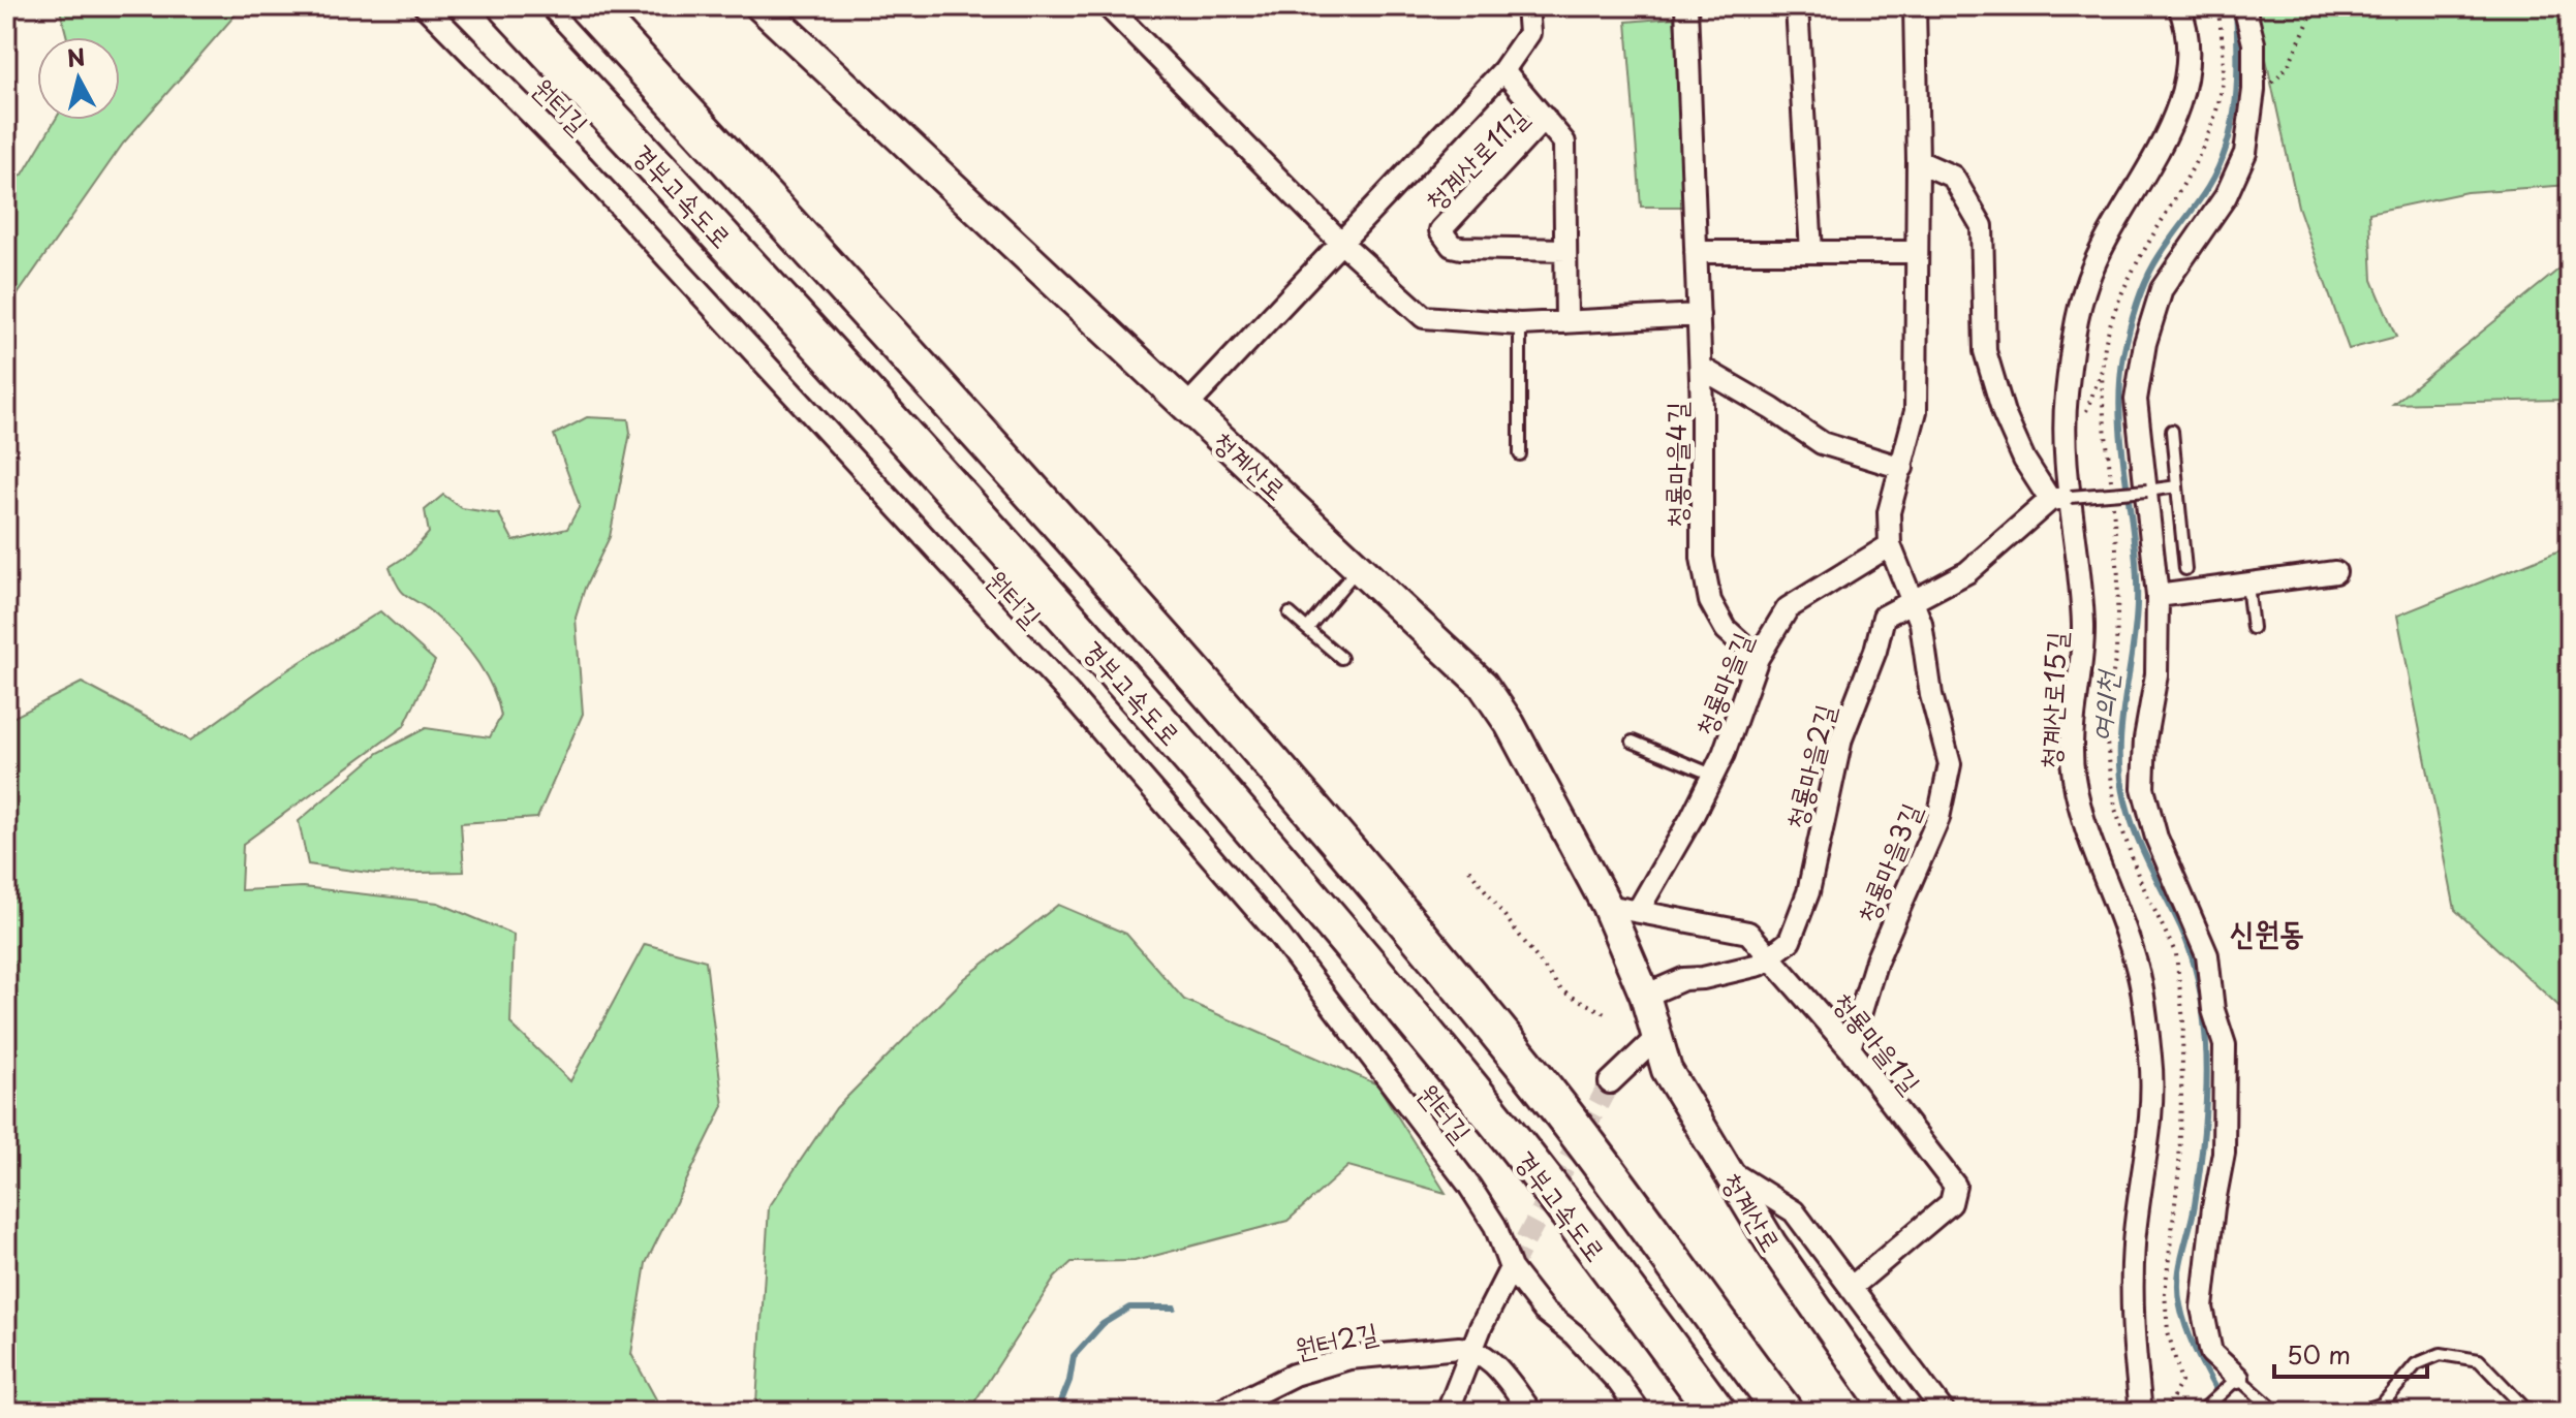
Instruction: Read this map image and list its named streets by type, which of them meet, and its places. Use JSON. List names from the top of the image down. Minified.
{"streets":{"highway":["경부고속도로"],"street":["원터길","청계산로11길","청계산로","청룡마을4길","청룡마을길","청계산로15길","청룡마을2길","청룡마을3길","청룡마을1길","원터2길"]},"crossings":[["청계산로11길","청계산로"],["청계산로","청룡마을1길"],["청룡마을4길","청룡마을길"],["청룡마을길","청룡마을3길"],["청룡마을길","청룡마을1길"],["청룡마을2길","청룡마을3길"],["청룡마을2길","청룡마을1길"],["청룡마을3길","청룡마을1길"]],"districts":["신원동"],"water":["여의천"],"scale_bar":"50 m","north":"top"}
